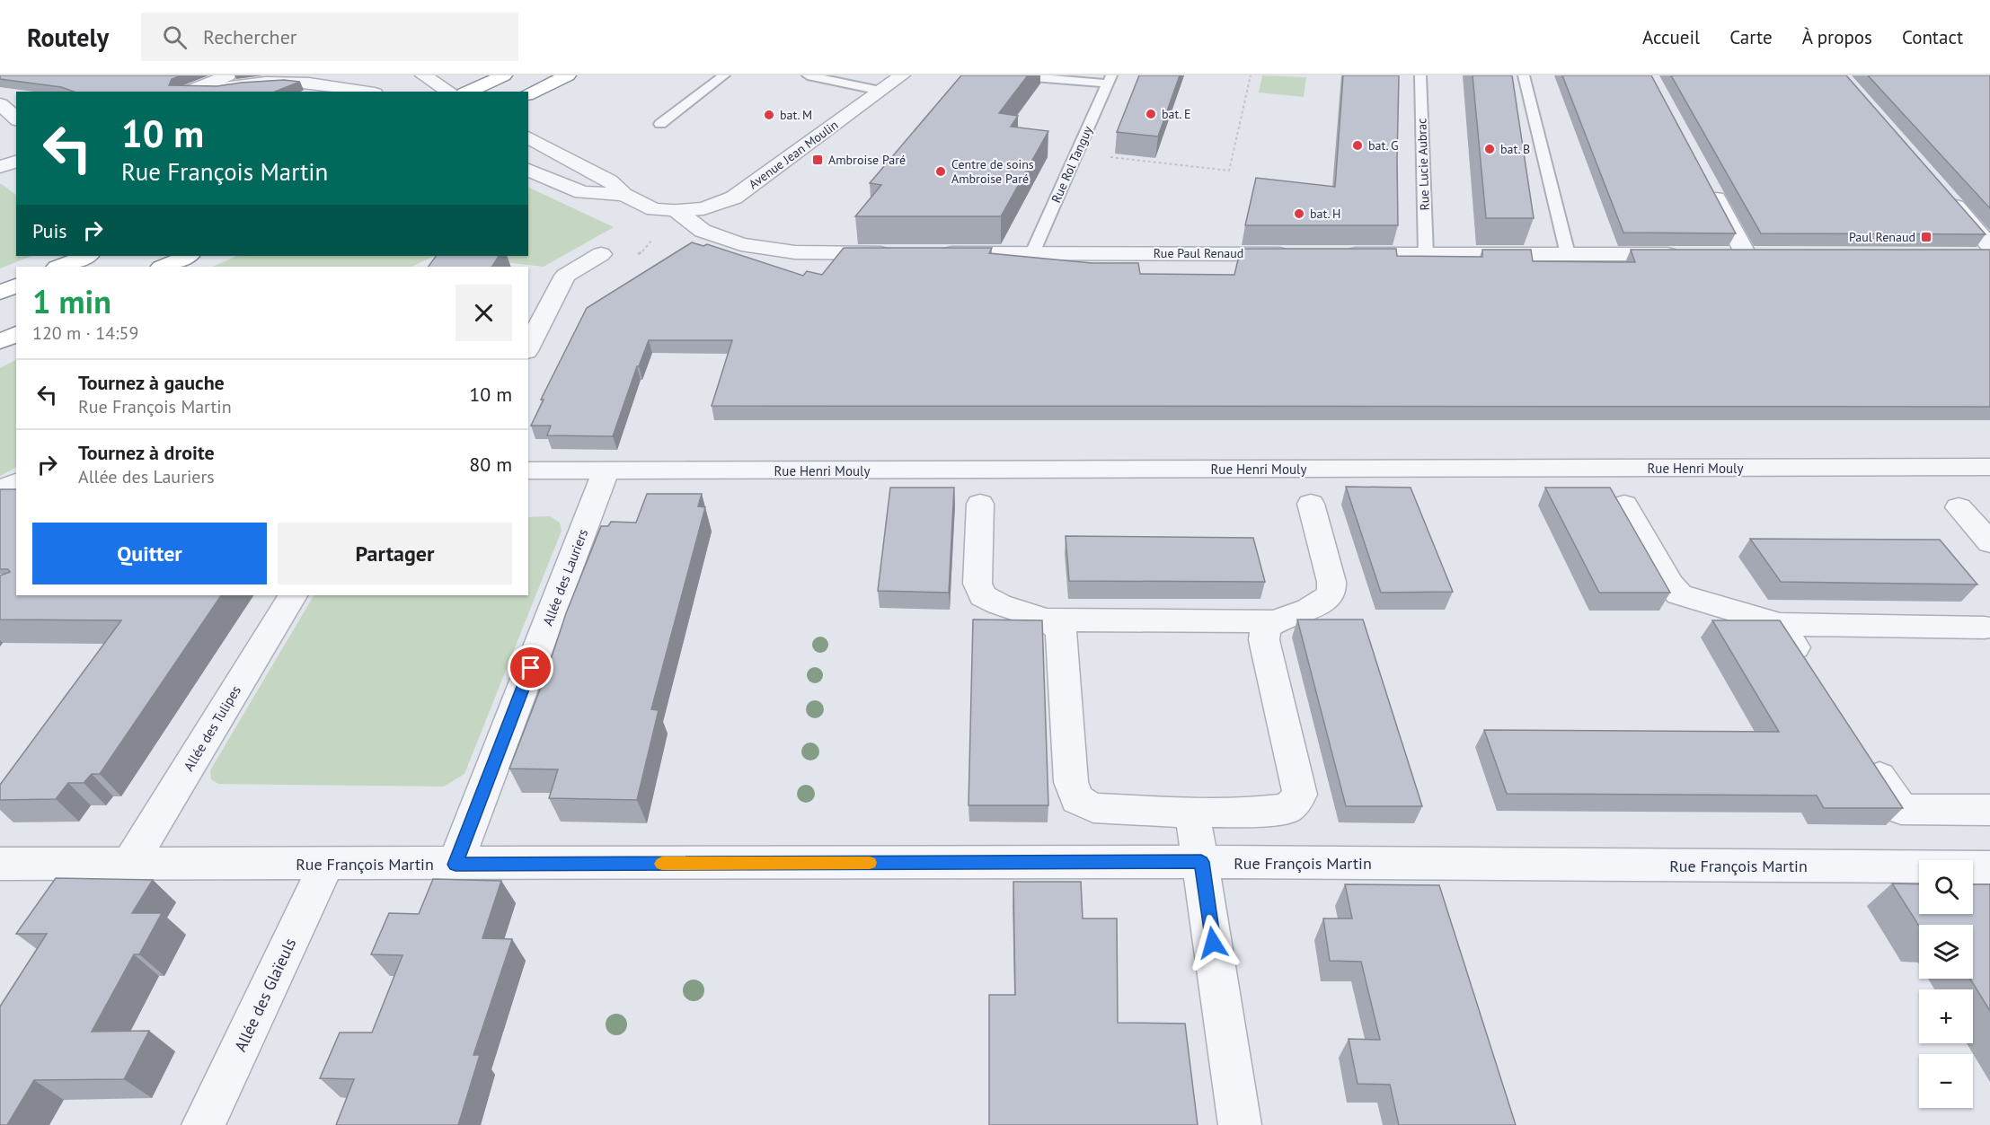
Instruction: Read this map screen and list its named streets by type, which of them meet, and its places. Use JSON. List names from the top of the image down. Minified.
{"streets":{"street":["Avenue Jean Moulin","Rue Paul Renaud","Rue Henri Mouly","Allée des Lauriers","Allée des Tulipes","Rue François Martin","Allée des Glaïeuls"],"lane":["Rue Rol Tanguy","Rue Lucie Aubrac"]},"crossings":[["Rue Rol Tanguy","Rue Paul Renaud"],["Rue Henri Mouly","Allée des Lauriers"],["Allée des Lauriers","Rue François Martin"],["Allée des Tulipes","Rue François Martin"],["Rue François Martin","Allée des Glaïeuls"]],"places":{"other":["bat. E","bat. M","bat. G","bat. B","Centre de soins Ambroise Paré","bat. H"],"transit":["Ambroise Paré","Paul Renaud"]},"page":{"header":"Routely","search":"Rechercher","nav":["Accueil","Carte","À propos","Contact"],"turn":["10 m","Rue François Martin"],"then":"Puis","heading":["1 min","120 m · 14:59"],"list":[{"name":"Tournez à gauche","note":"Rue François Martin","value":"10 m"},{"name":"Tournez à droite","note":"Allée des Lauriers","value":"80 m"}],"buttons":["Quitter","Partager"],"map_buttons":["+","−"]}}
